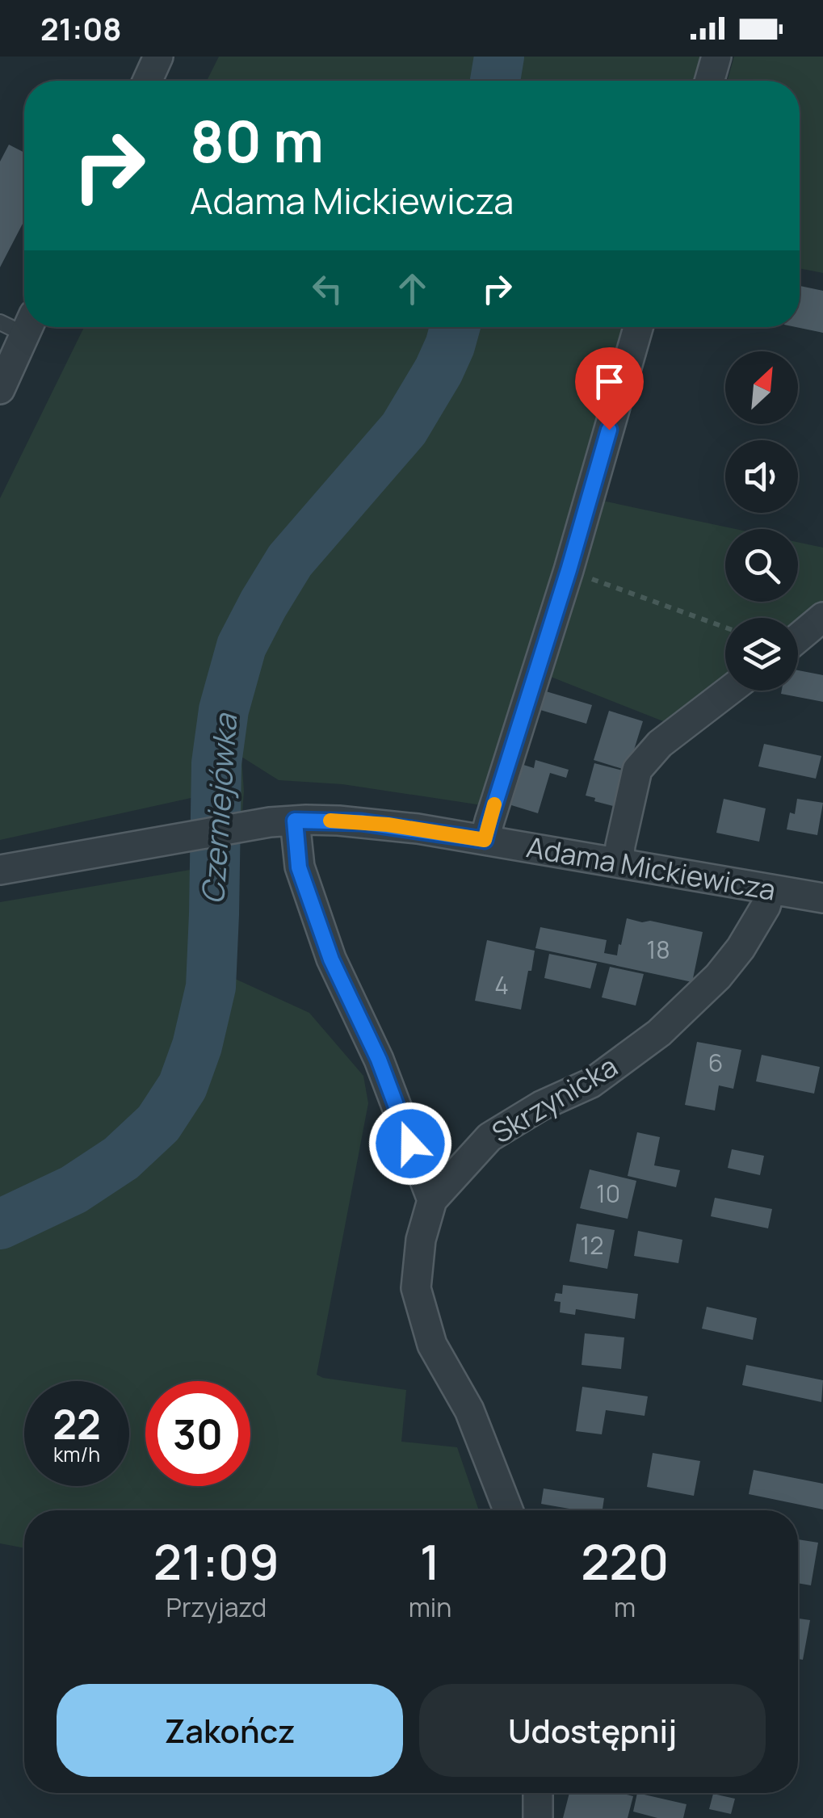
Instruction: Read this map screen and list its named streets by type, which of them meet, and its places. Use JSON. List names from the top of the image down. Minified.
{"streets":{"street":["Adama Mickiewicza","Skrzynicka"]},"crossings":[["Adama Mickiewicza","Skrzynicka"]],"water":["Czerniejówka"],"house_numbers":["18","4","6","10","12"],"north":"top right","page":{"status":"21:08","turn":["80 m","Adama Mickiewicza"],"speed":"22 km/h","limit":"30","eta":["21:09","Przyjazd","1","min","220","m"],"buttons":["Zakończ","Udostępnij"]}}
